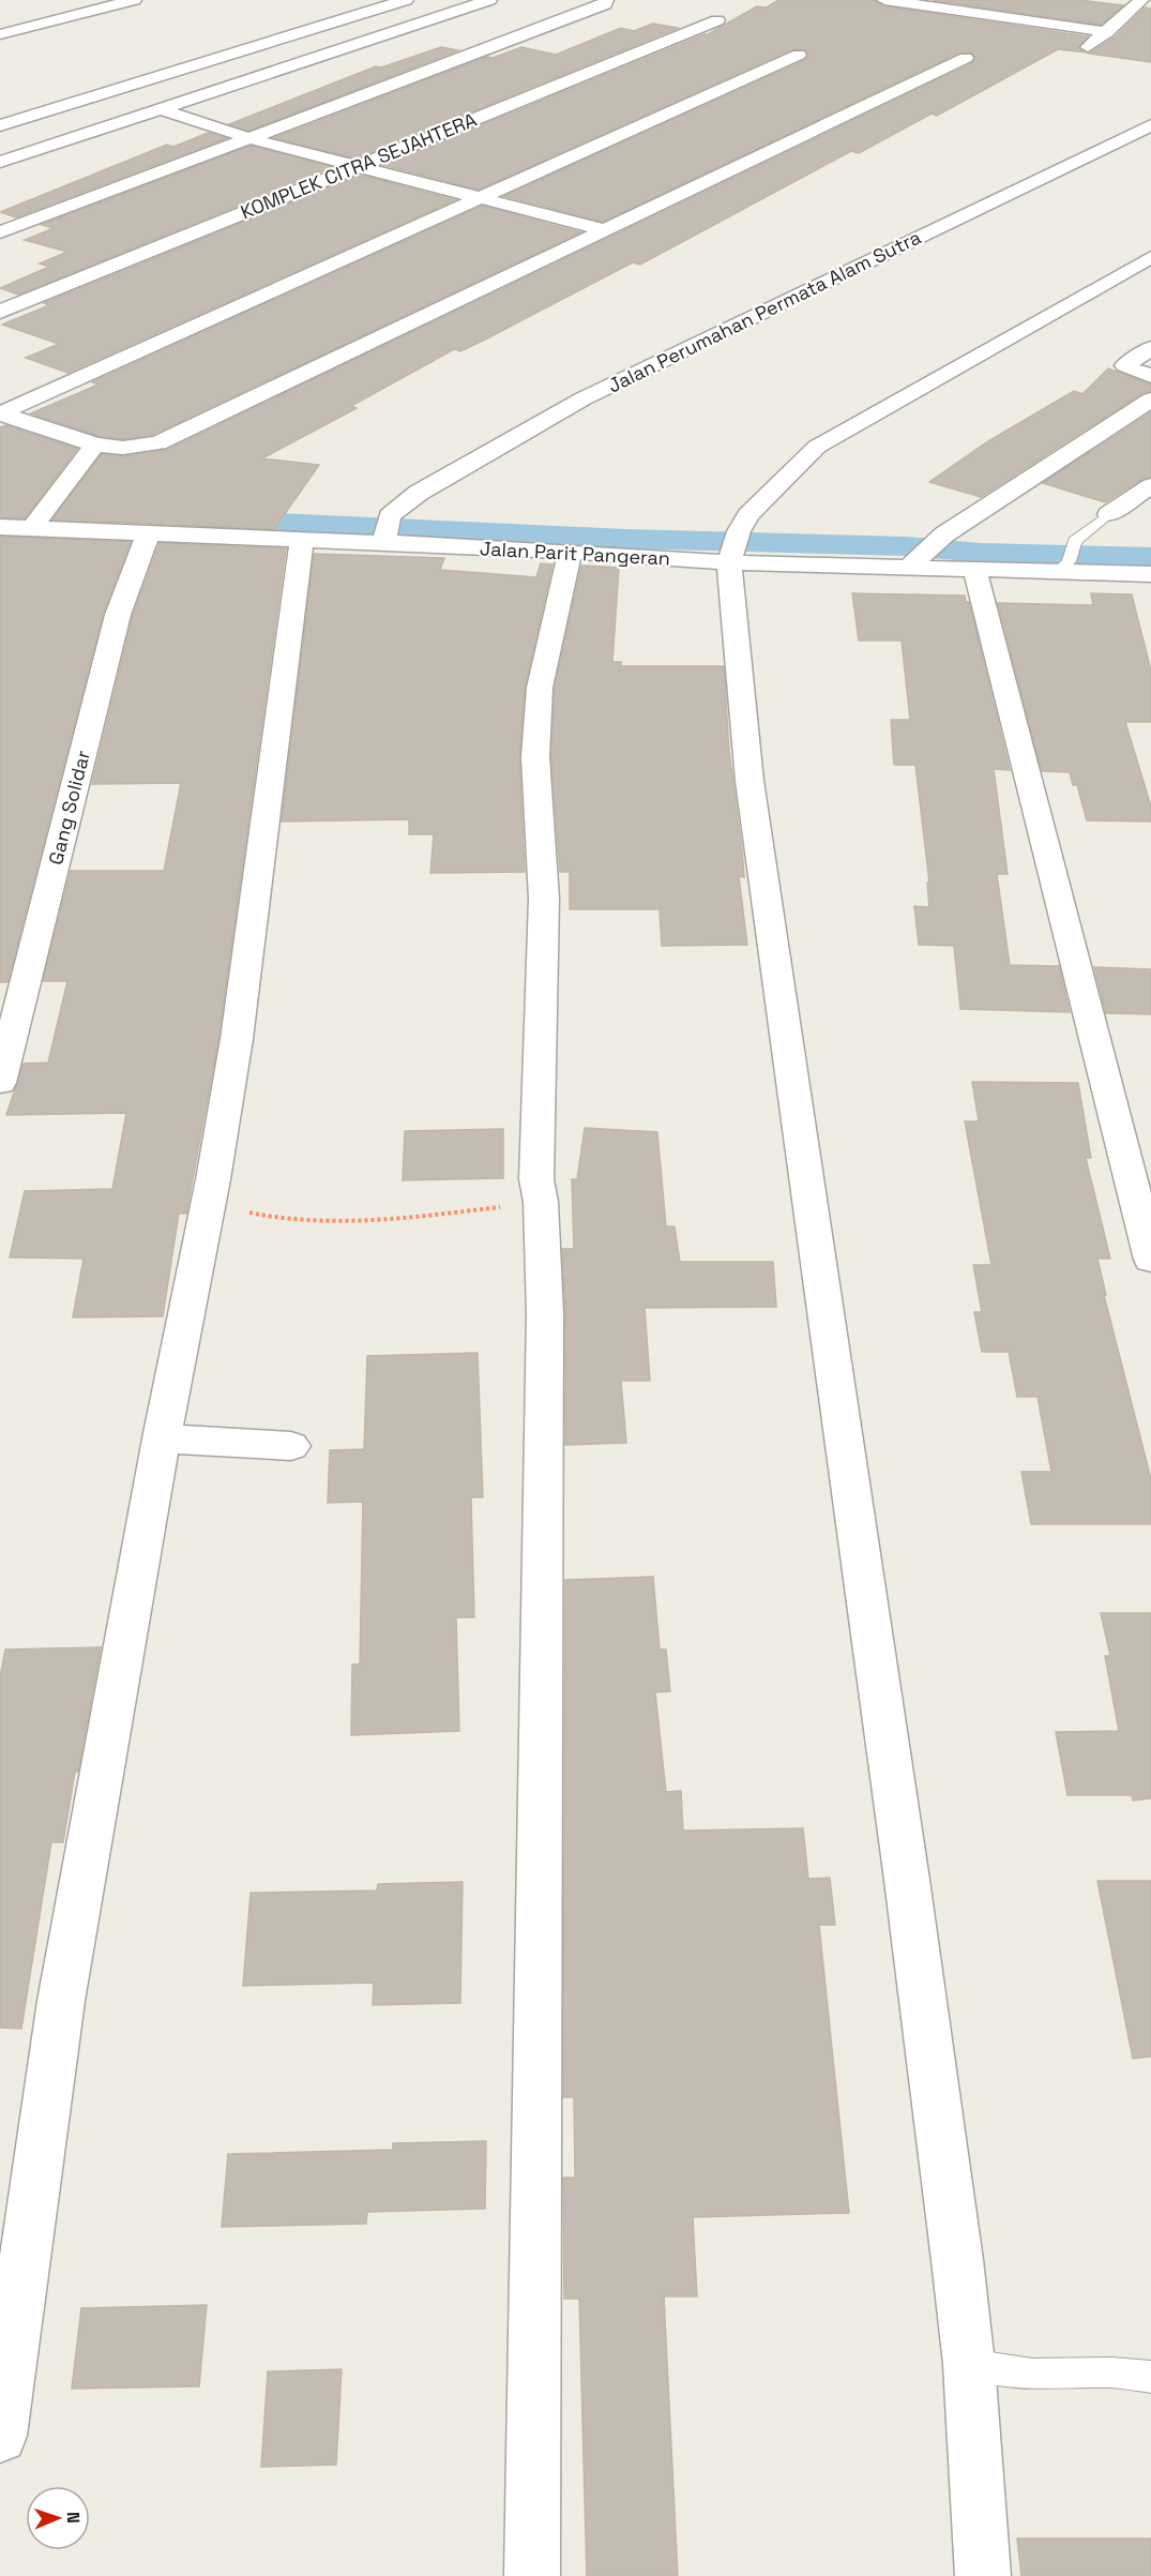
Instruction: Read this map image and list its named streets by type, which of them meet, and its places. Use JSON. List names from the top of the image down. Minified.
{"streets":{"street":["KOMPLEK CITRA SEJAHTERA","Jalan Perumahan Permata Alam Sutra","Jalan Parit Pangeran","Gang Solidar"]},"crossings":[["Jalan Perumahan Permata Alam Sutra","Jalan Parit Pangeran"],["Jalan Parit Pangeran","Gang Solidar"]],"north":"right"}
